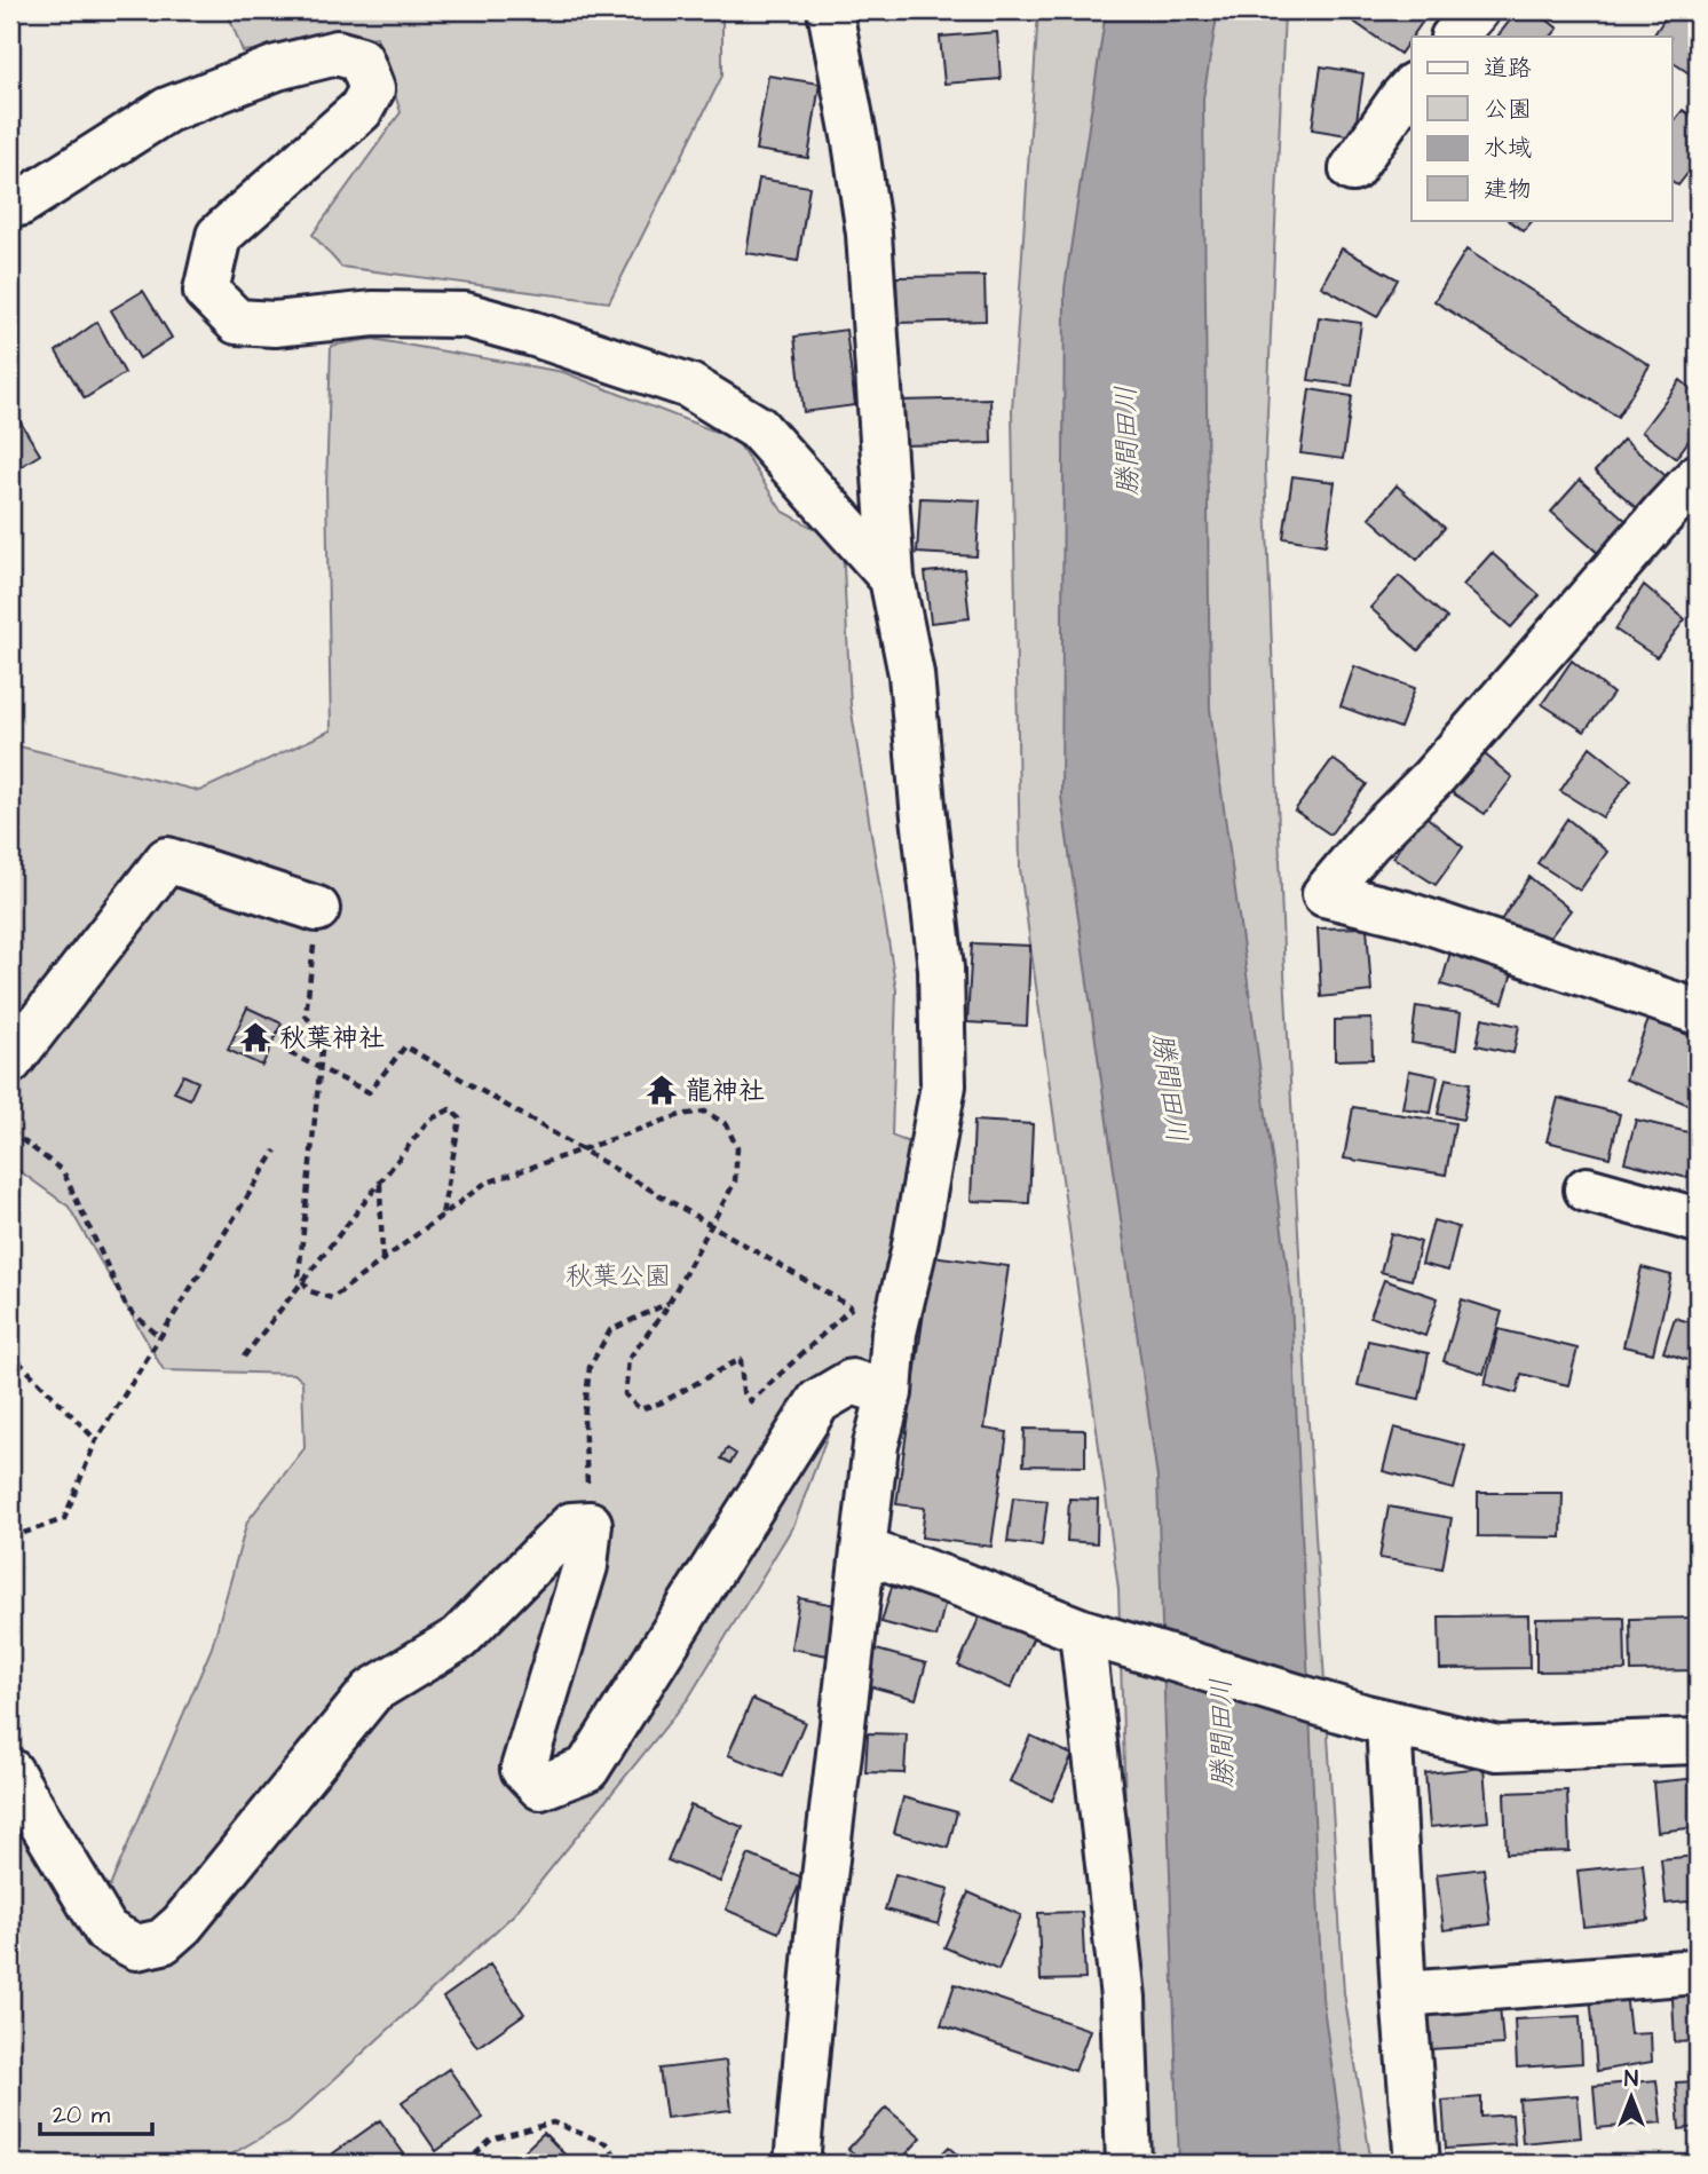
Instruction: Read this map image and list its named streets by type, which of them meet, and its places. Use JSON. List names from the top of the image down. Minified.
{"water":["勝間田川"],"parks":["秋葉公園"],"places":{"temple":["秋葉神社","龍神社"]},"legend":["道路","公園","水域","建物"],"scale_bar":"20 m","north":"top"}
